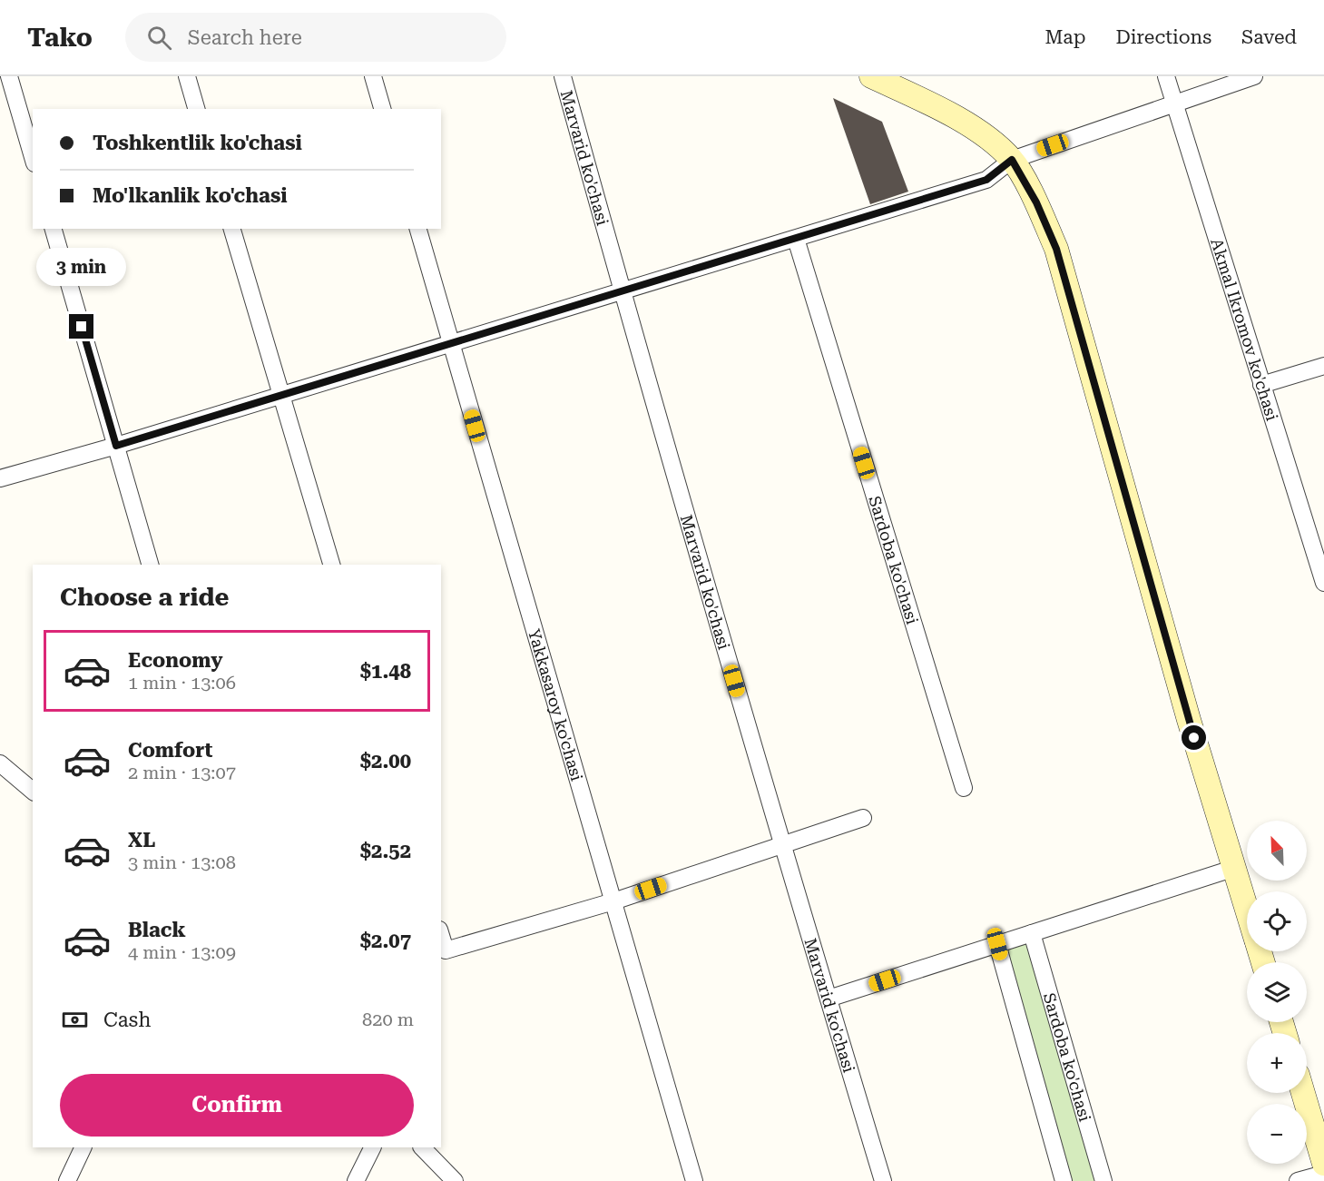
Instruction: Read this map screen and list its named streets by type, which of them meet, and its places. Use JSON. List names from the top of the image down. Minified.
{"streets":{"street":["Marvarid ko'chasi","Akmal Ikromov ko'chasi","Sardoba ko'chasi","Yakkasaroy ko'chasi"]},"north":"top left","page":{"header":"Tako","search":"Search here","nav":["Map","Directions","Saved"],"banner":["Toshkentlik ko'chasi","Mo'lkanlik ko'chasi"],"bubble":"3 min","heading":"Choose a ride","list":[{"name":"Economy","note":"1 min · 13:06","value":"$1.48"},{"name":"Comfort","note":"2 min · 13:07","value":"$2.00"},{"name":"XL","note":"3 min · 13:08","value":"$2.52"},{"name":"Black","note":"4 min · 13:09","value":"$2.07"}],"map_buttons":["+","−"],"pay":["Cash","820 m"],"buttons":"Confirm"}}
